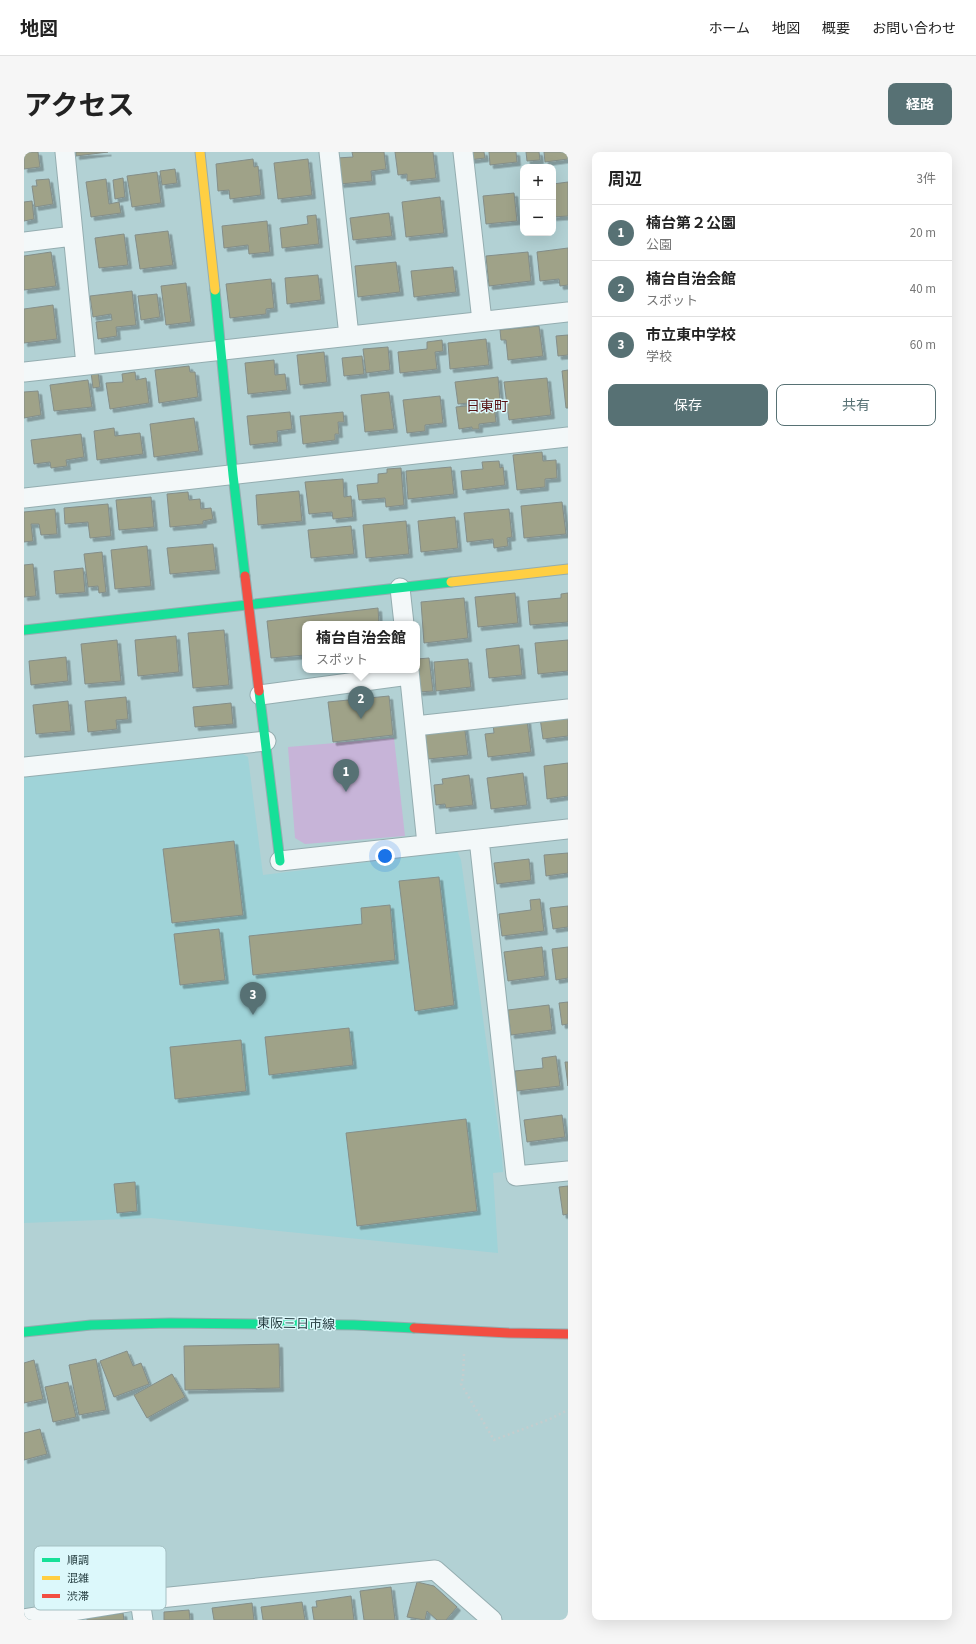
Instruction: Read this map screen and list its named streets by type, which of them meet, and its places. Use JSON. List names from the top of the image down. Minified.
{"streets":{"street":["東阪三日市線"]},"districts":["日東町"],"legend":["順調","混雑","渋滞"],"page":{"header":"地図","nav":["ホーム","地図","概要","お問い合わせ"],"title":"アクセス","buttons":["経路",["保存","共有"]],"heading":["周辺","3件"],"map_buttons":["+","−"],"list":[{"mark":"1","name":"楠台第２公園","note":"公園","value":"20 m"},{"mark":"2","name":"楠台自治会館","note":"スポット","value":"40 m"},{"mark":"3","name":"市立東中学校","note":"学校","value":"60 m"}],"popup":["楠台自治会館","スポット"],"pins":["2","1","3"]}}
